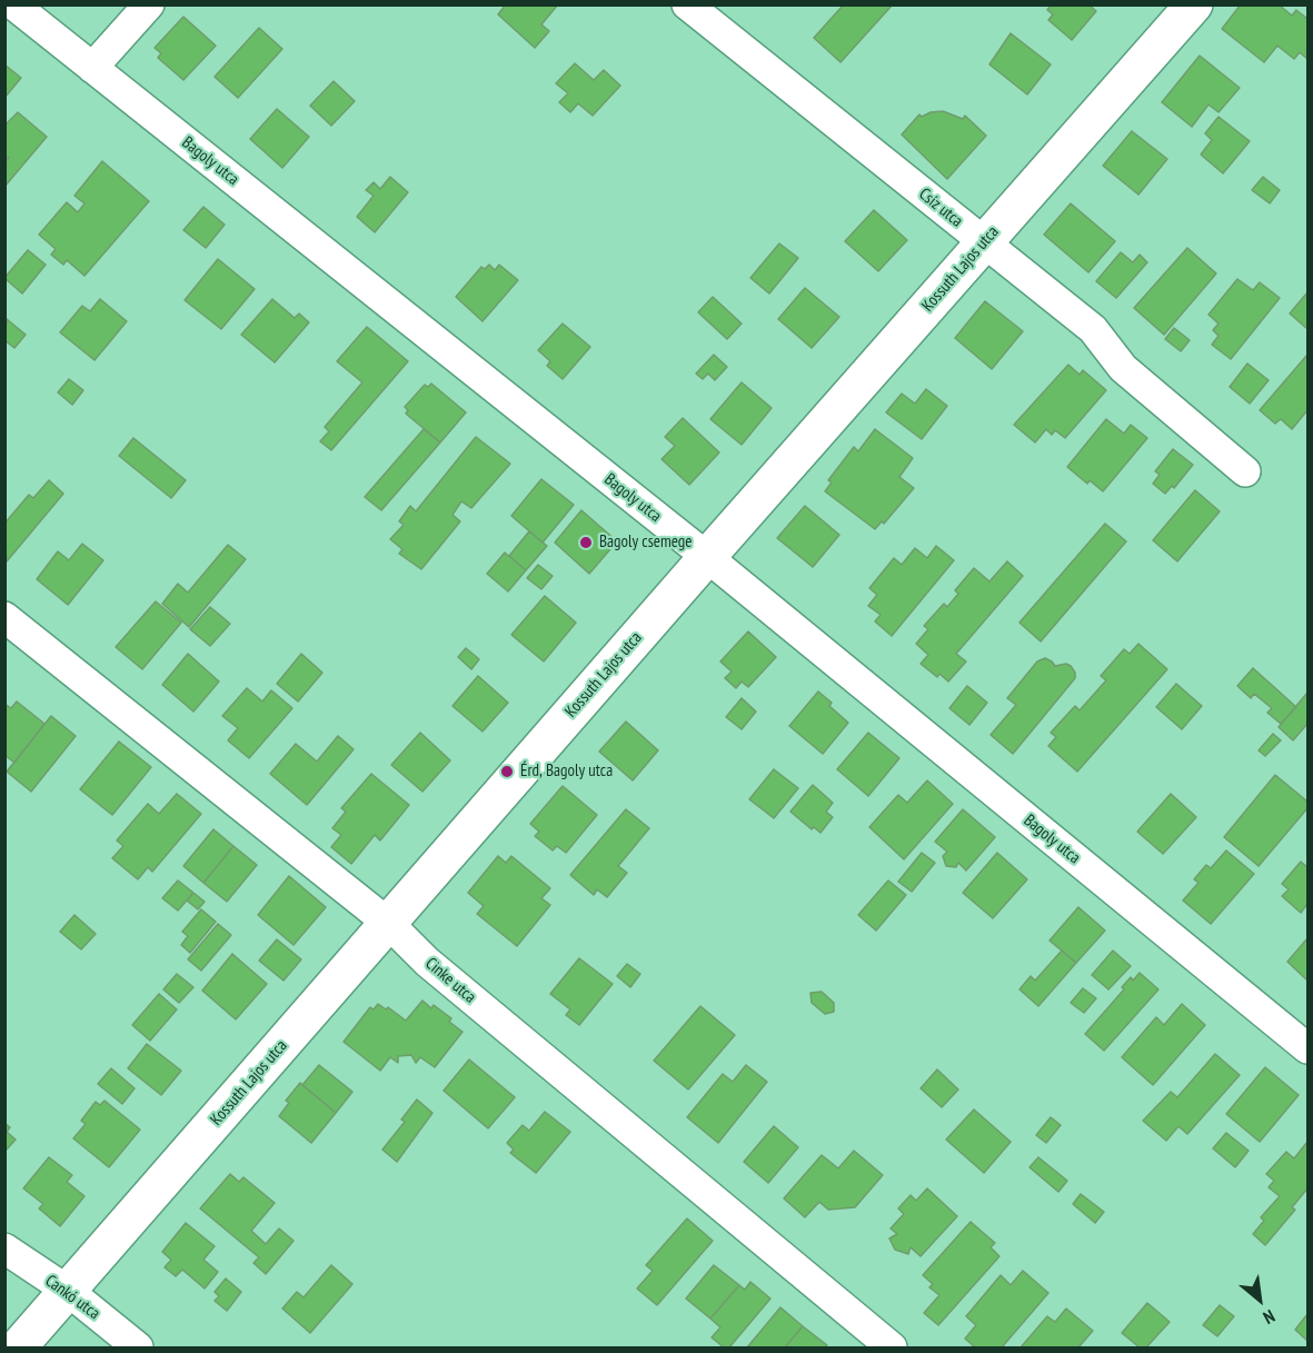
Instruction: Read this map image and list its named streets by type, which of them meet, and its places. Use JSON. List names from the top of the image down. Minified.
{"streets":{"street":["Bagoly utca","Csíz utca","Kossuth Lajos utca","Cinke utca","Cankó utca"]},"crossings":[["Bagoly utca","Kossuth Lajos utca"],["Csíz utca","Kossuth Lajos utca"],["Kossuth Lajos utca","Cinke utca"],["Kossuth Lajos utca","Cankó utca"]],"places":["Bagoly csemege","Érd, Bagoly utca"],"north":"bottom right"}
